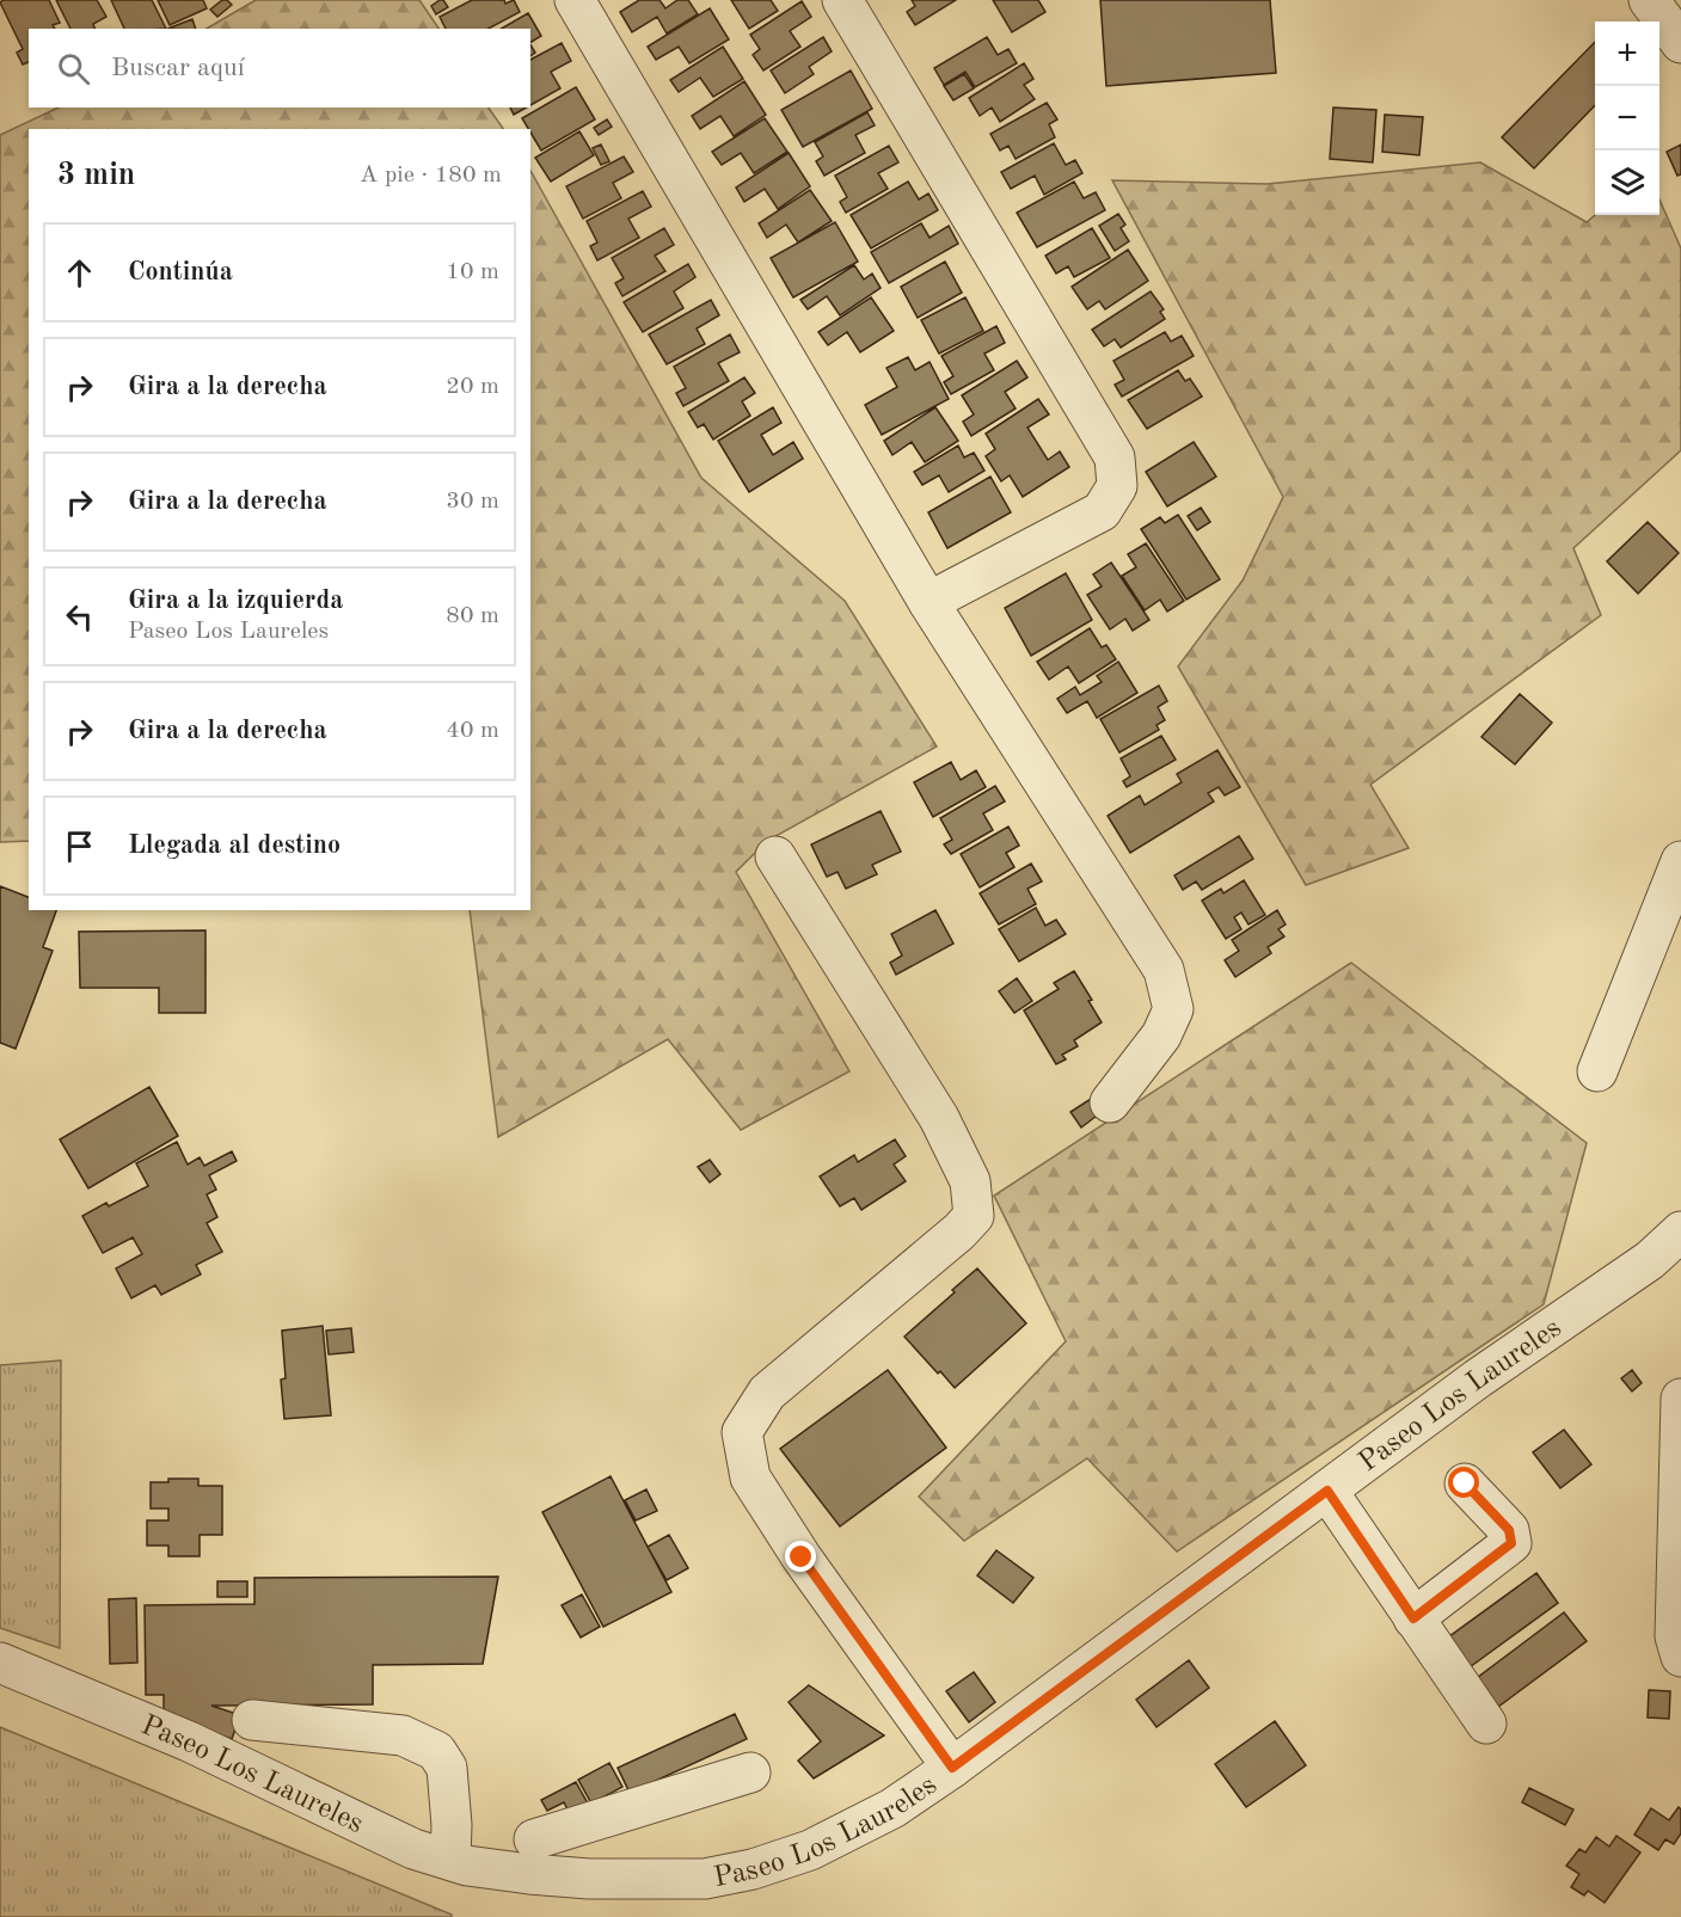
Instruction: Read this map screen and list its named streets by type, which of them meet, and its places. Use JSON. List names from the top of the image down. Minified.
{"streets":{"street":["Paseo Los Laureles"]},"page":{"map_buttons":["+","−"],"search":"Buscar aquí","heading":["3 min","A pie · 180 m"],"list":[["Continúa","10 m"],["Gira a la derecha","20 m"],["Gira a la derecha","30 m"],["Gira a la izquierda","Paseo Los Laureles","80 m"],["Gira a la derecha","40 m"],"Llegada al destino"]}}
